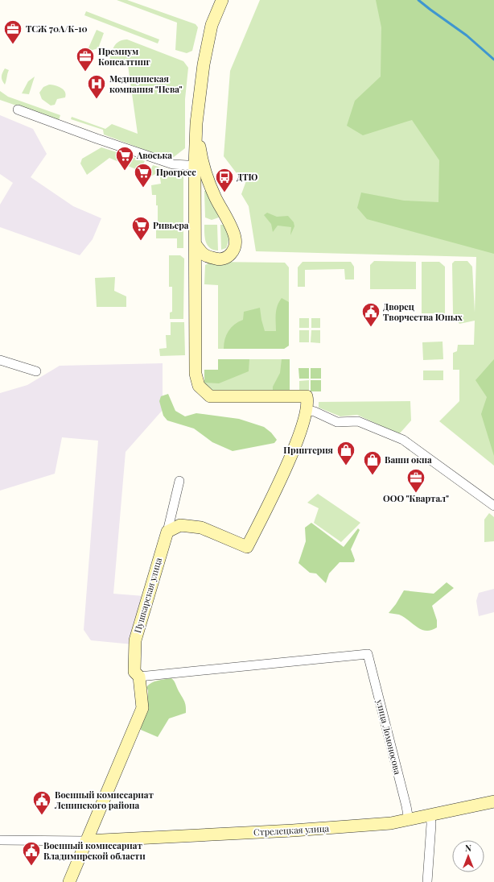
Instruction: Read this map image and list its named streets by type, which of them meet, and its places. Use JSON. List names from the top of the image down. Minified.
{"streets":{"street":["Пушкарская улица","улица Ломоносова","Стрелецкая улица"]},"crossings":[["Пушкарская улица","улица Ломоносова"],["Пушкарская улица","Стрелецкая улица"],["улица Ломоносова","Стрелецкая улица"]],"places":{"office":["ТСЖ 70А/К-10","Премиум Консалтинг","ООО \"Квартал\""],"hospital":["Медицинская компания \"Нева\""],"supermarket":["Авоська","Прогресс","Ривьера"],"bus stop":["ДТЮ"],"public building":["Дворец Творчества Юных","Военный комиссариат Ленинского района","Военный комиссариат Владимирской области"],"shop":["Принтерия","Ваши окна"]},"north":"top"}
